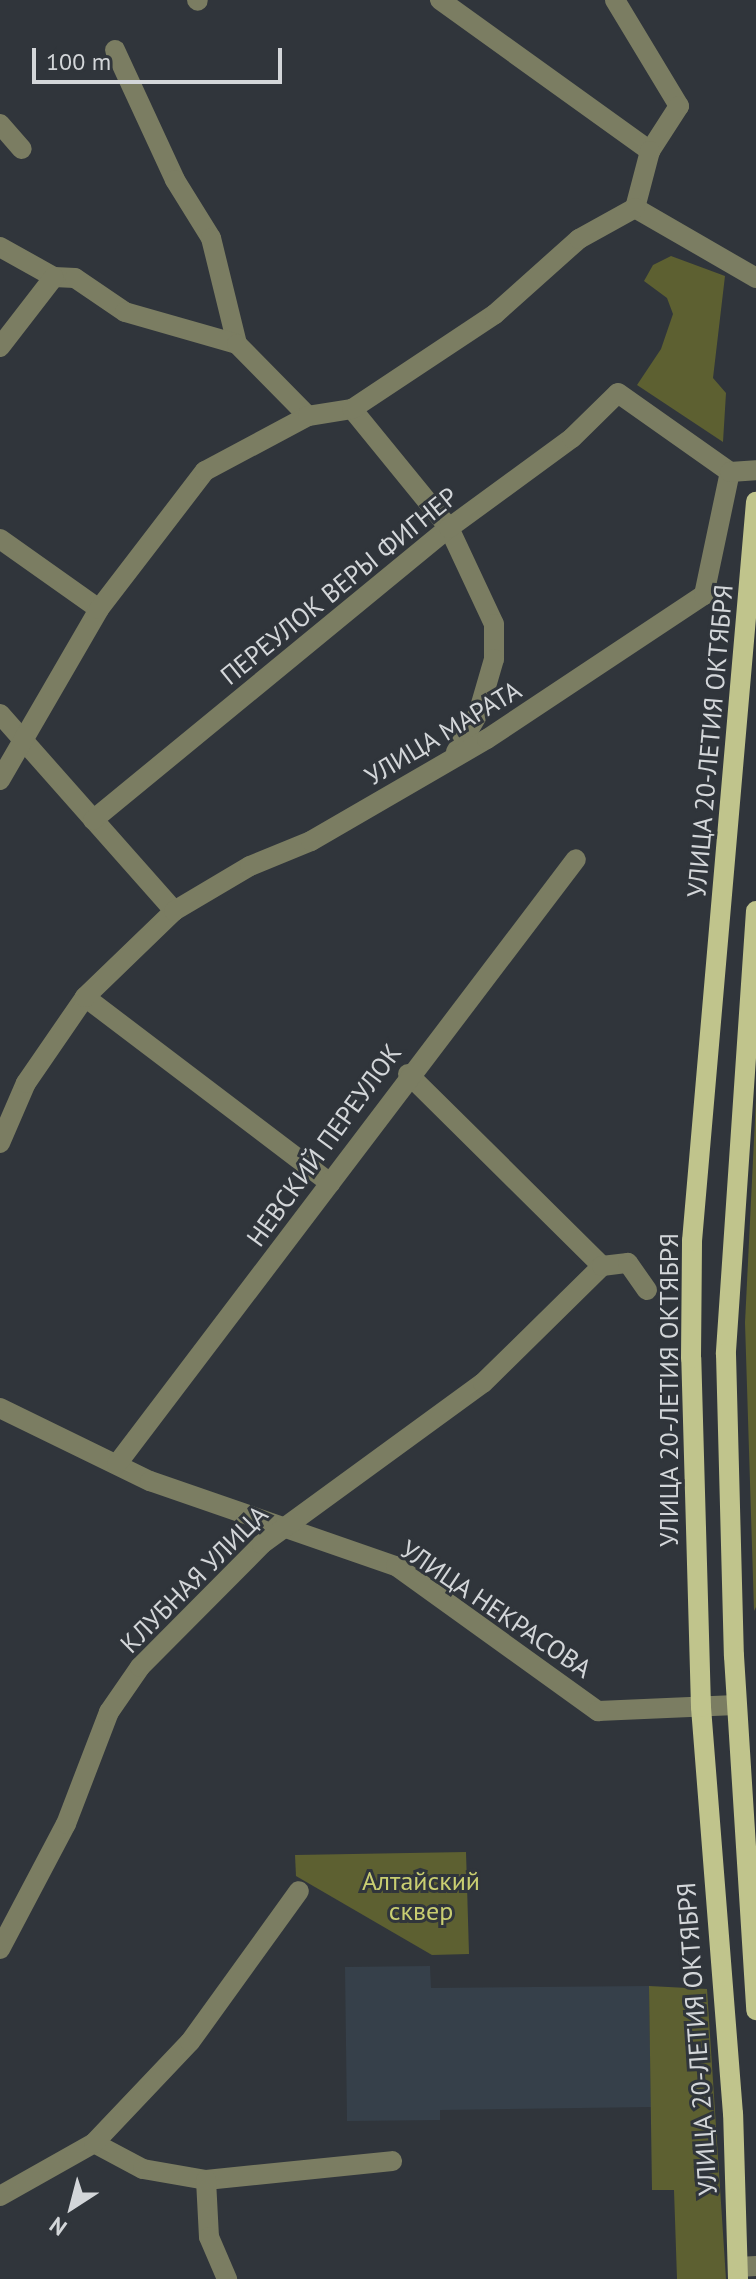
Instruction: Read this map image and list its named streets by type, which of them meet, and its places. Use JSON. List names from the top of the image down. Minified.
{"streets":{"main road":["УЛИЦА 20-ЛЕТИЯ ОКТЯБРЯ"],"street":["ПЕРЕУЛОК ВЕРЫ ФИГНЕР","УЛИЦА МАРАТА","НЕВСКИЙ ПЕРЕУЛОК","КЛУБНАЯ УЛИЦА","УЛИЦА НЕКРАСОВА"]},"crossings":[["ПЕРЕУЛОК ВЕРЫ ФИГНЕР","УЛИЦА МАРАТА"],["УЛИЦА 20-ЛЕТИЯ ОКТЯБРЯ","УЛИЦА НЕКРАСОВА"],["НЕВСКИЙ ПЕРЕУЛОК","УЛИЦА НЕКРАСОВА"],["КЛУБНАЯ УЛИЦА","УЛИЦА НЕКРАСОВА"]],"parks":["Алтайский сквер"],"scale_bar":"100 m","north":"bottom left"}
